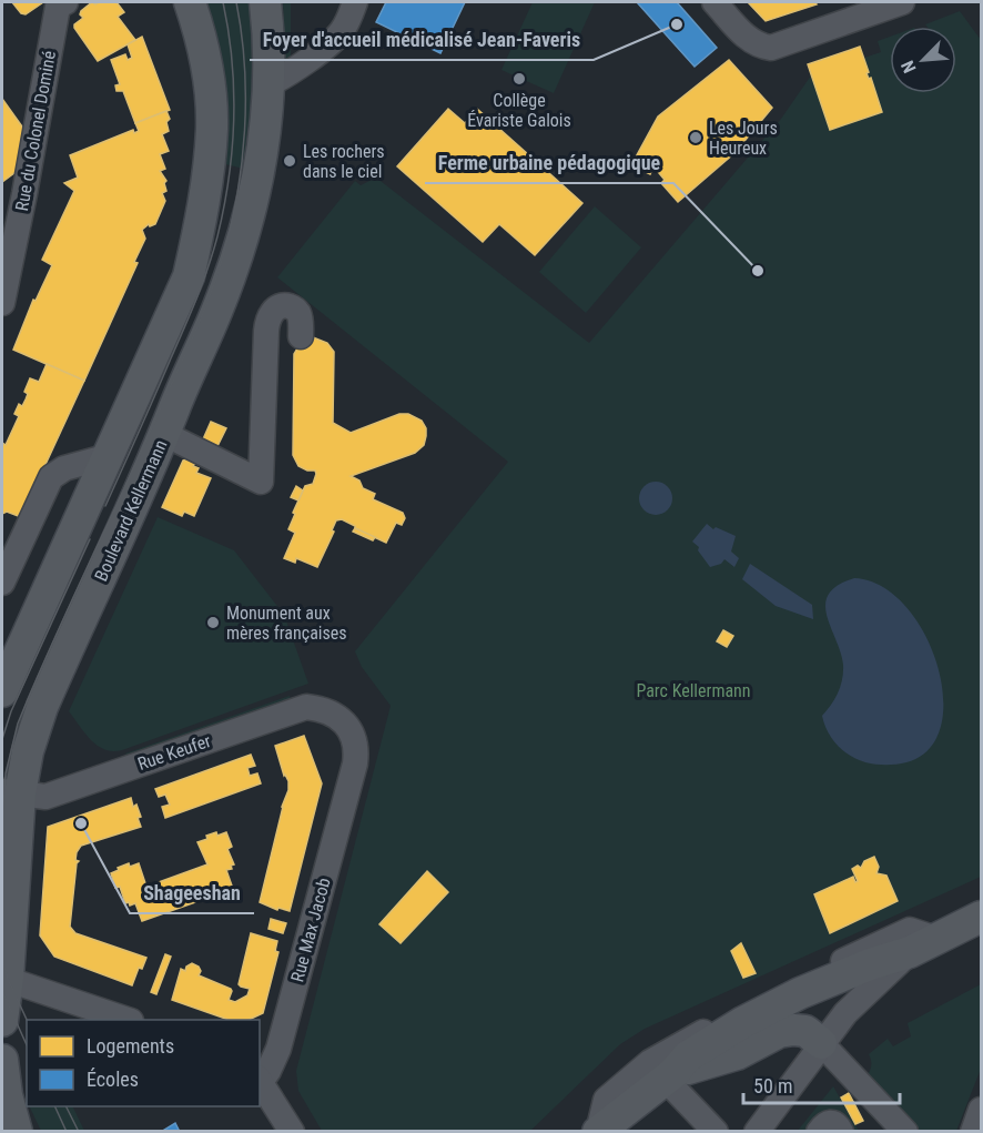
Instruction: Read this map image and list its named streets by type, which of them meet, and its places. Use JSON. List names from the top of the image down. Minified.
{"streets":{"main road":["Boulevard Kellermann"],"street":["Rue du Colonel Dominé","Rue Keufer","Rue Max Jacob"]},"crossings":[["Boulevard Kellermann","Rue Keufer"],["Rue Keufer","Rue Max Jacob"]],"parks":["Parc Kellermann"],"places":["Foyer d'accueil médicalisé Jean-Faveris","Collège Évariste Galois","Les Jours Heureux","Les rochers dans le ciel","Ferme urbaine pédagogique","Monument aux mères françaises","Shageeshan"],"legend":["Logements","Écoles"],"scale_bar":"50 m","north":"bottom left"}
